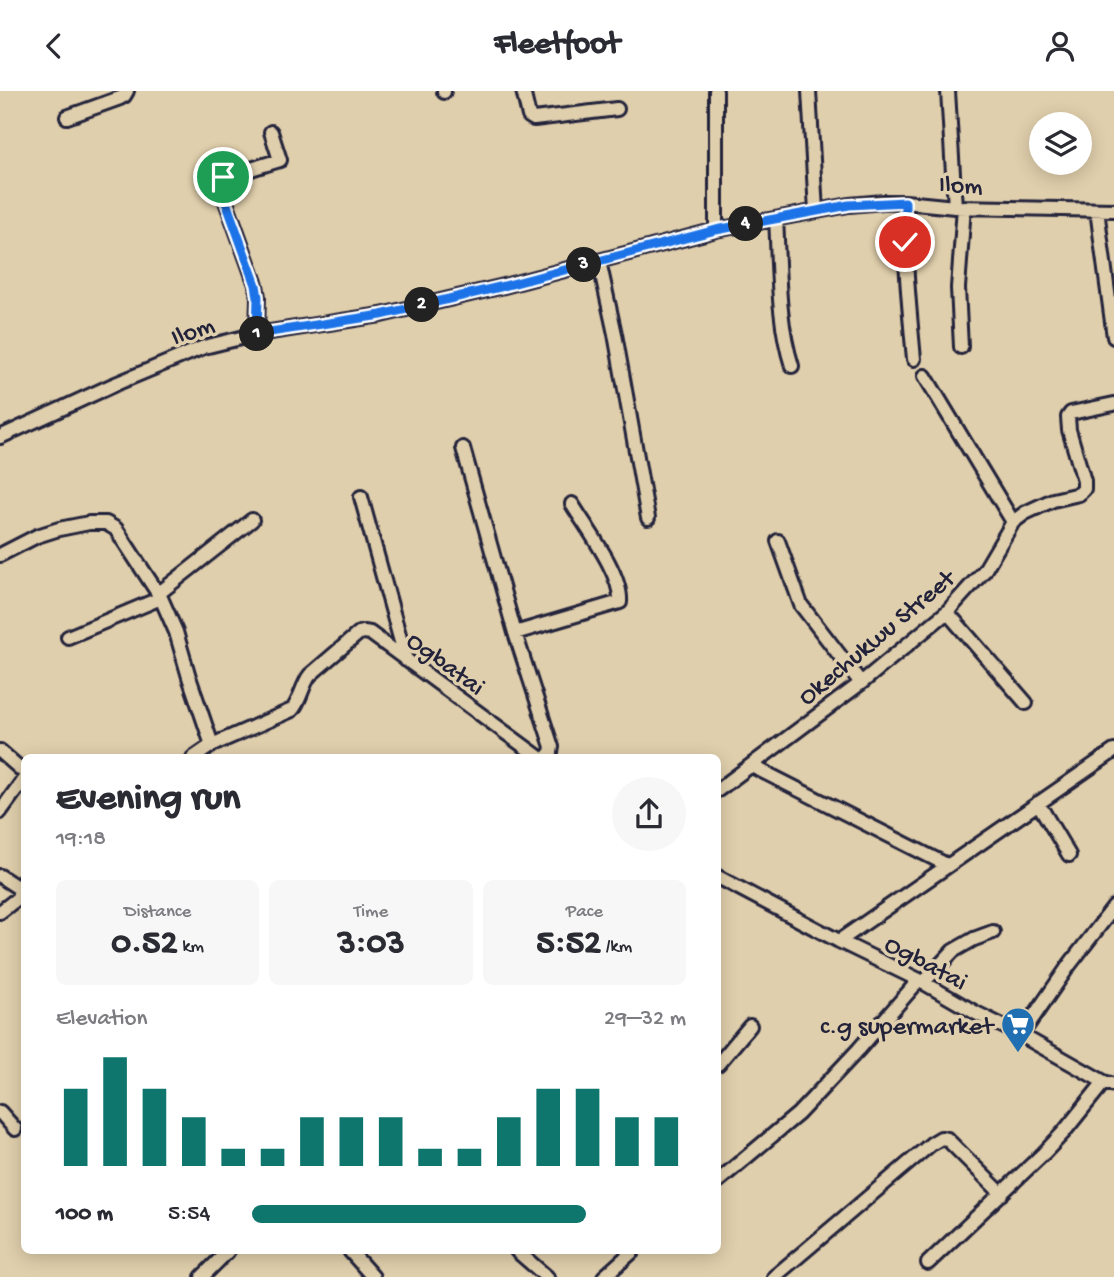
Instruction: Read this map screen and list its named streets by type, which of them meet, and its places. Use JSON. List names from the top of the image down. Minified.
{"streets":{"street":["Ilom","Okechukwu Street","Ogbatai"]},"places":{"supermarket":["c.g supermarket"]},"page":{"header":"Fleetfoot","pins":["4","3","2","1"],"heading":["Evening run","19:18"],"stats":[["Distance","0.52 km"],["Time","3:03"],["Pace","5:52 /km"]],"chart":["Elevation","29–32 m"],"list":[{"name":"100 m","note":"5:54"}]}}
